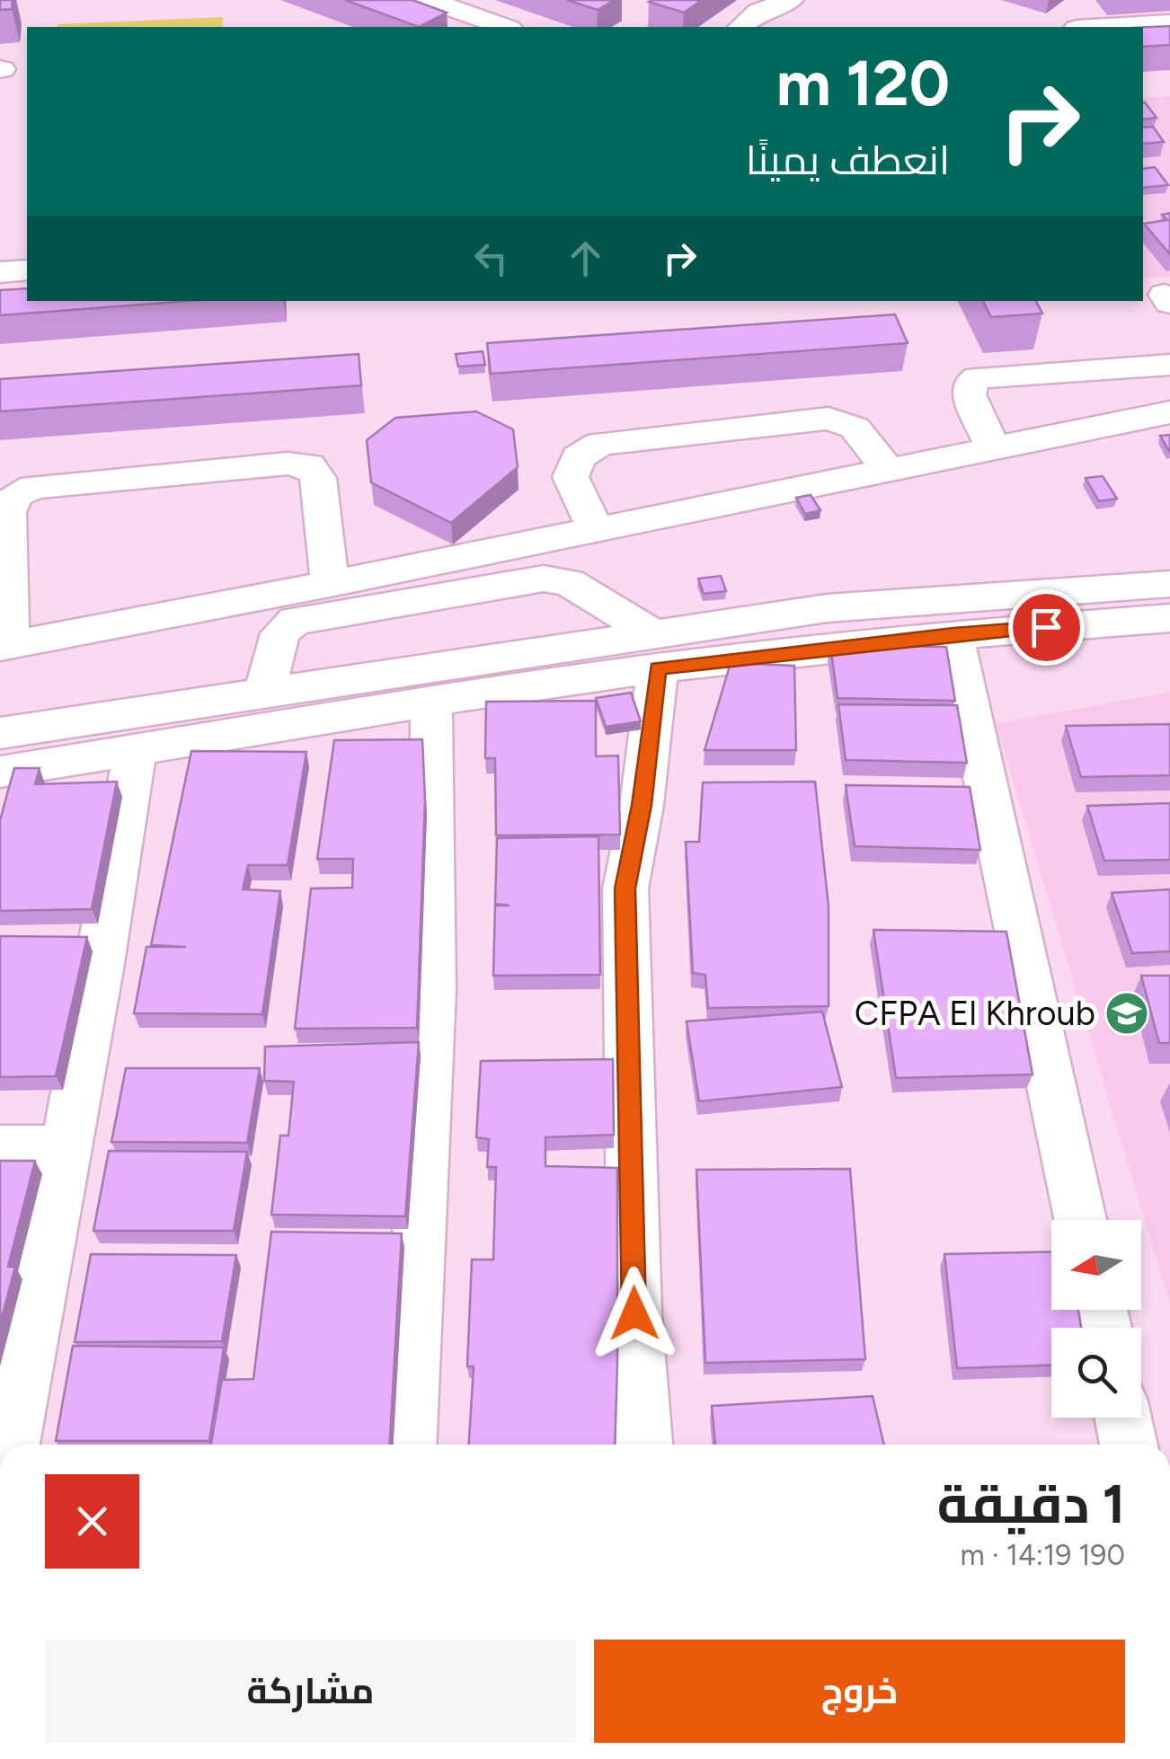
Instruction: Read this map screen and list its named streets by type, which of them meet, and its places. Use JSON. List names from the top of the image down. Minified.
{"places":{"school or university":["CFPA El Khroub"]},"north":"left","page":{"turn":["120 m","انعطف يمينًا"],"heading":["1 دقيقة","190 m · 14:19"],"buttons":["خروج","مشاركة"]}}
